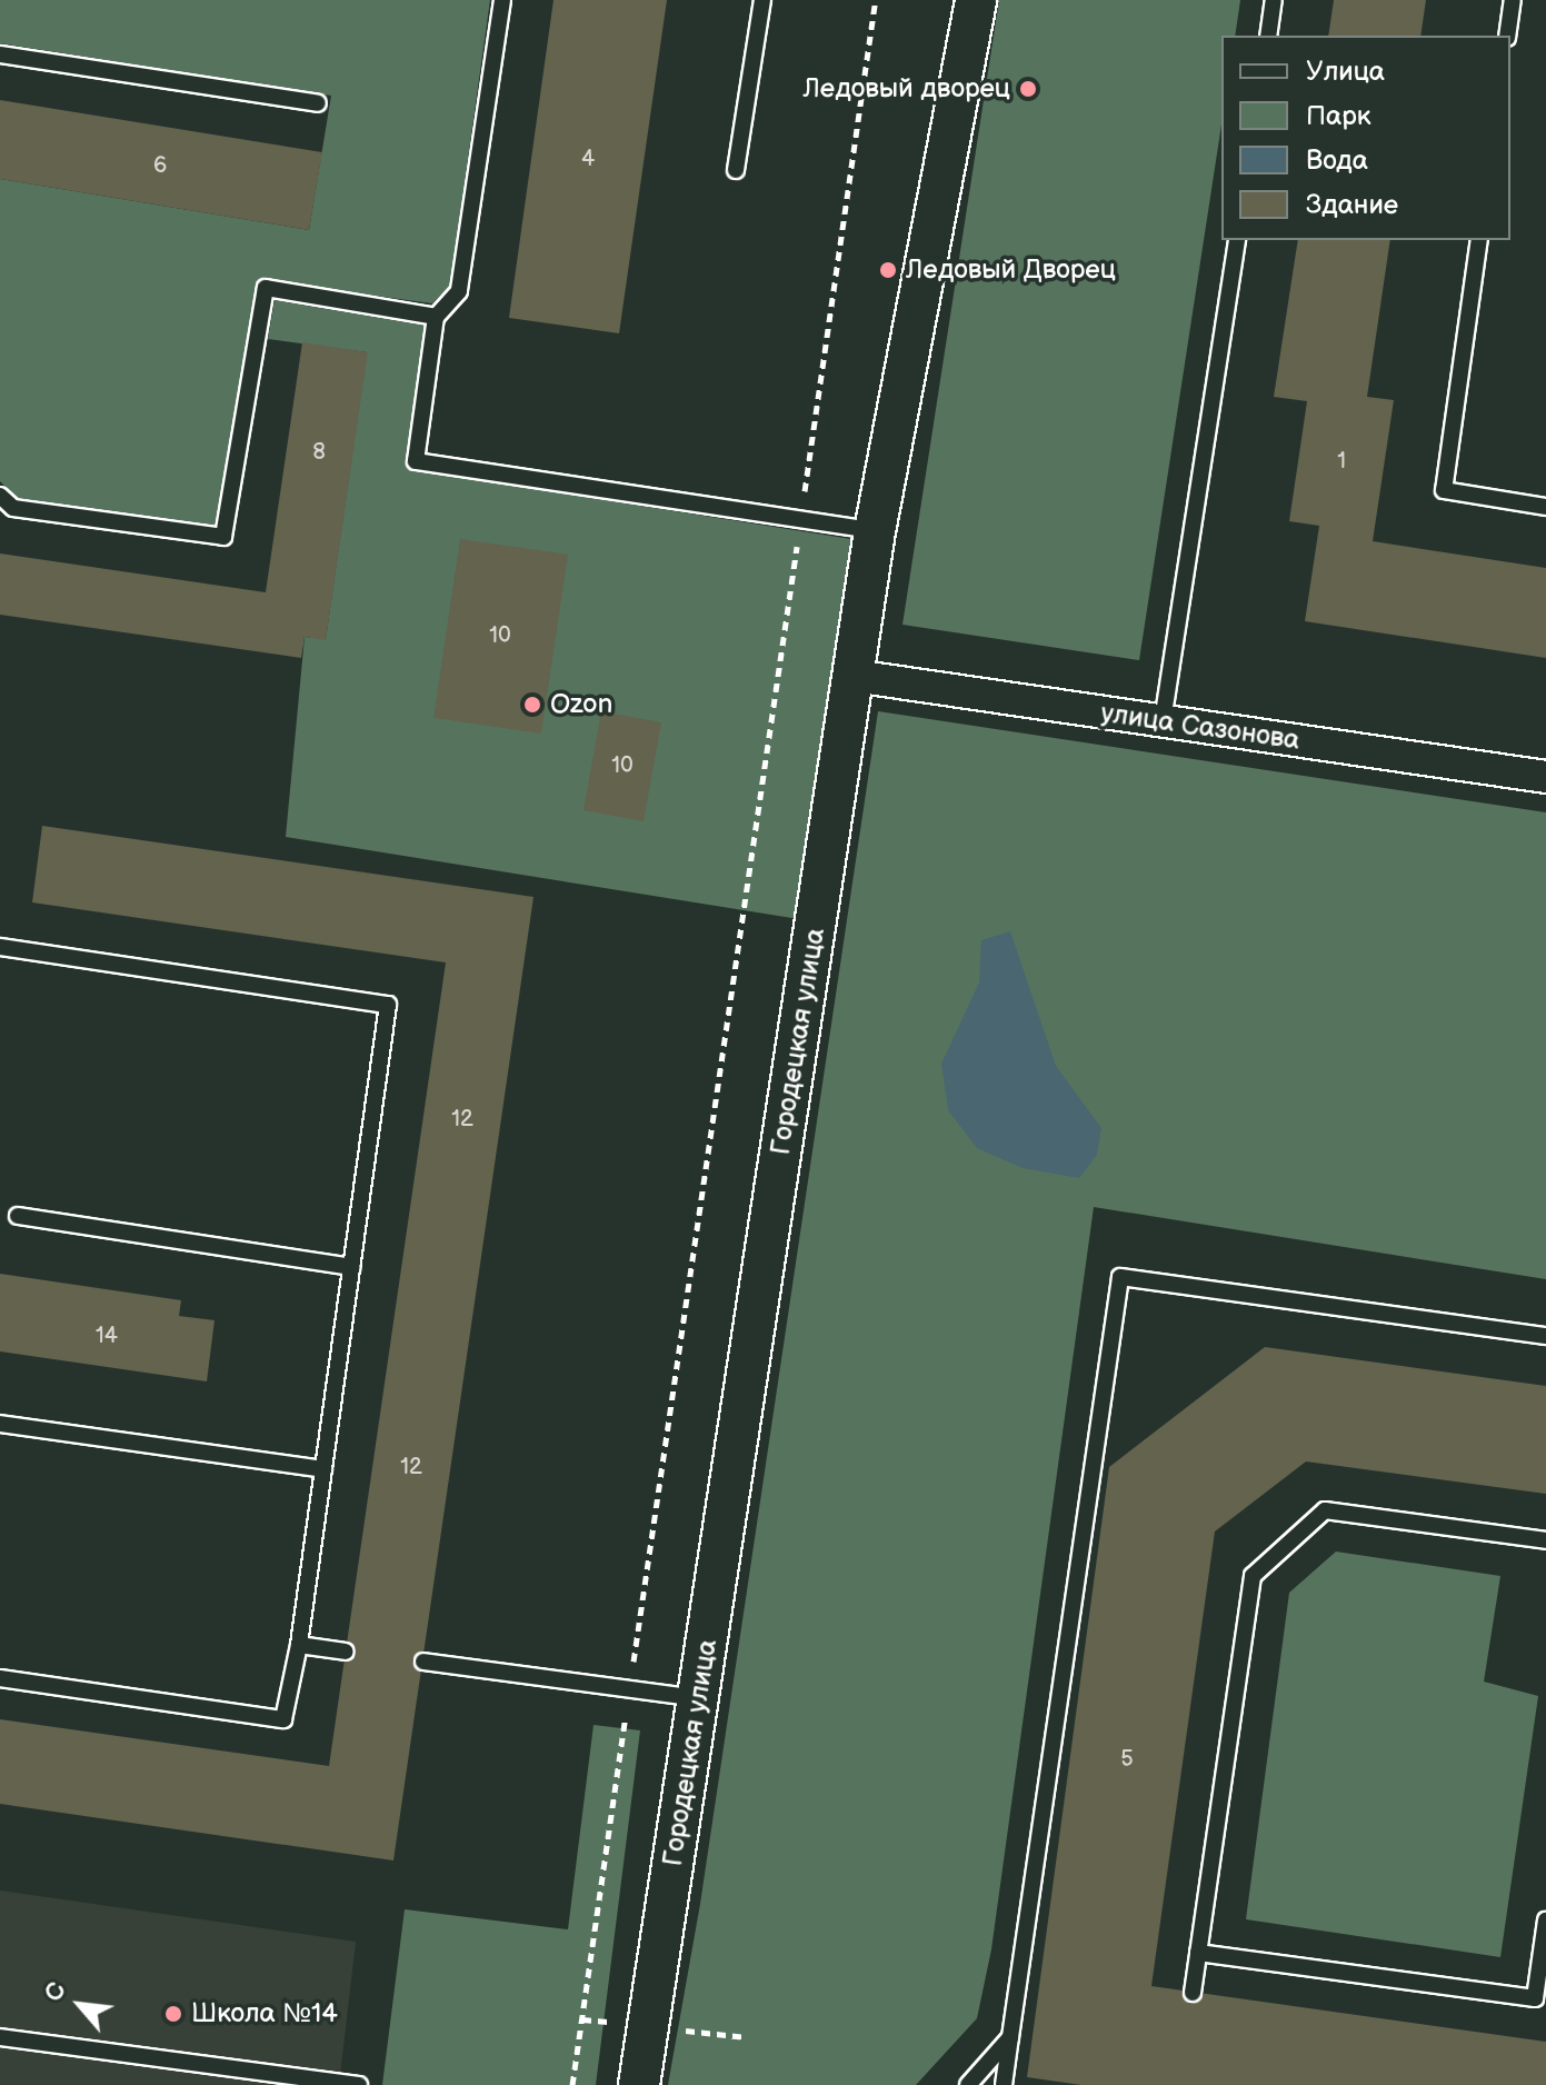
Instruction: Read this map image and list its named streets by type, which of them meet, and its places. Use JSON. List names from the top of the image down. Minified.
{"streets":{"street":["улица Сазонова","Городецкая улица"]},"crossings":[["улица Сазонова","Городецкая улица"]],"places":["Ледовый дворец","Ледовый Дворец","Ozon","Школа №14"],"house_numbers":["4","6","8","1","10","10","12","14","12","5"],"legend":["Улица","Парк","Вода","Здание"],"north":"top left"}
